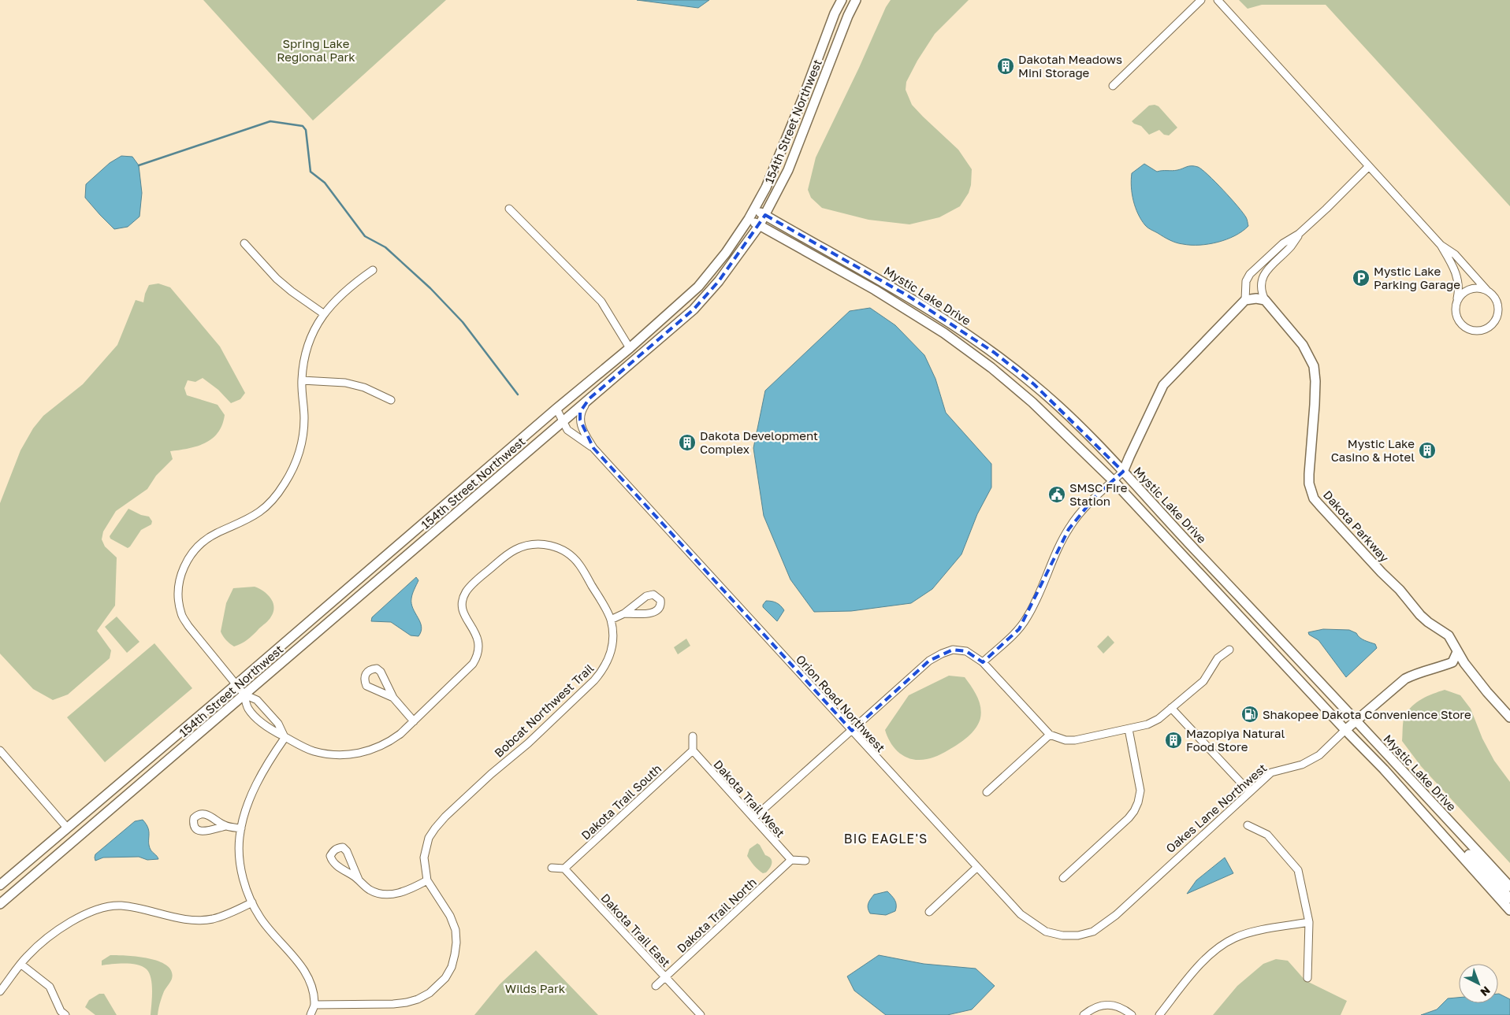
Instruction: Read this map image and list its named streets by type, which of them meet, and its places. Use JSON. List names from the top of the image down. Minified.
{"streets":{"street":["154th Street Northwest","Mystic Lake Drive","Dakota Parkway","Orion Road Northwest","Bobcat Northwest Trail","Dakota Trail West","Dakota Trail South","Oakes Lane Northwest","Dakota Trail North","Dakota Trail East"]},"crossings":[["154th Street Northwest","Mystic Lake Drive"],["154th Street Northwest","Orion Road Northwest"],["154th Street Northwest","Bobcat Northwest Trail"],["Mystic Lake Drive","Oakes Lane Northwest"],["Dakota Parkway","Oakes Lane Northwest"],["Orion Road Northwest","Oakes Lane Northwest"],["Dakota Trail West","Dakota Trail South"],["Dakota Trail West","Dakota Trail North"],["Dakota Trail South","Dakota Trail East"],["Dakota Trail North","Dakota Trail East"]],"districts":["BIG EAGLE'S"],"parks":["Spring Lake Regional Park","Wilds Park"],"places":{"building":["Dakotah Meadows Mini Storage","Dakota Development Complex","Mystic Lake Casino & Hotel","Mazopiya Natural Food Store"],"parking":["Mystic Lake Parking Garage"],"public building":["SMSC Fire Station"],"fuel station":["Shakopee Dakota Convenience Store"]},"north":"bottom right"}
